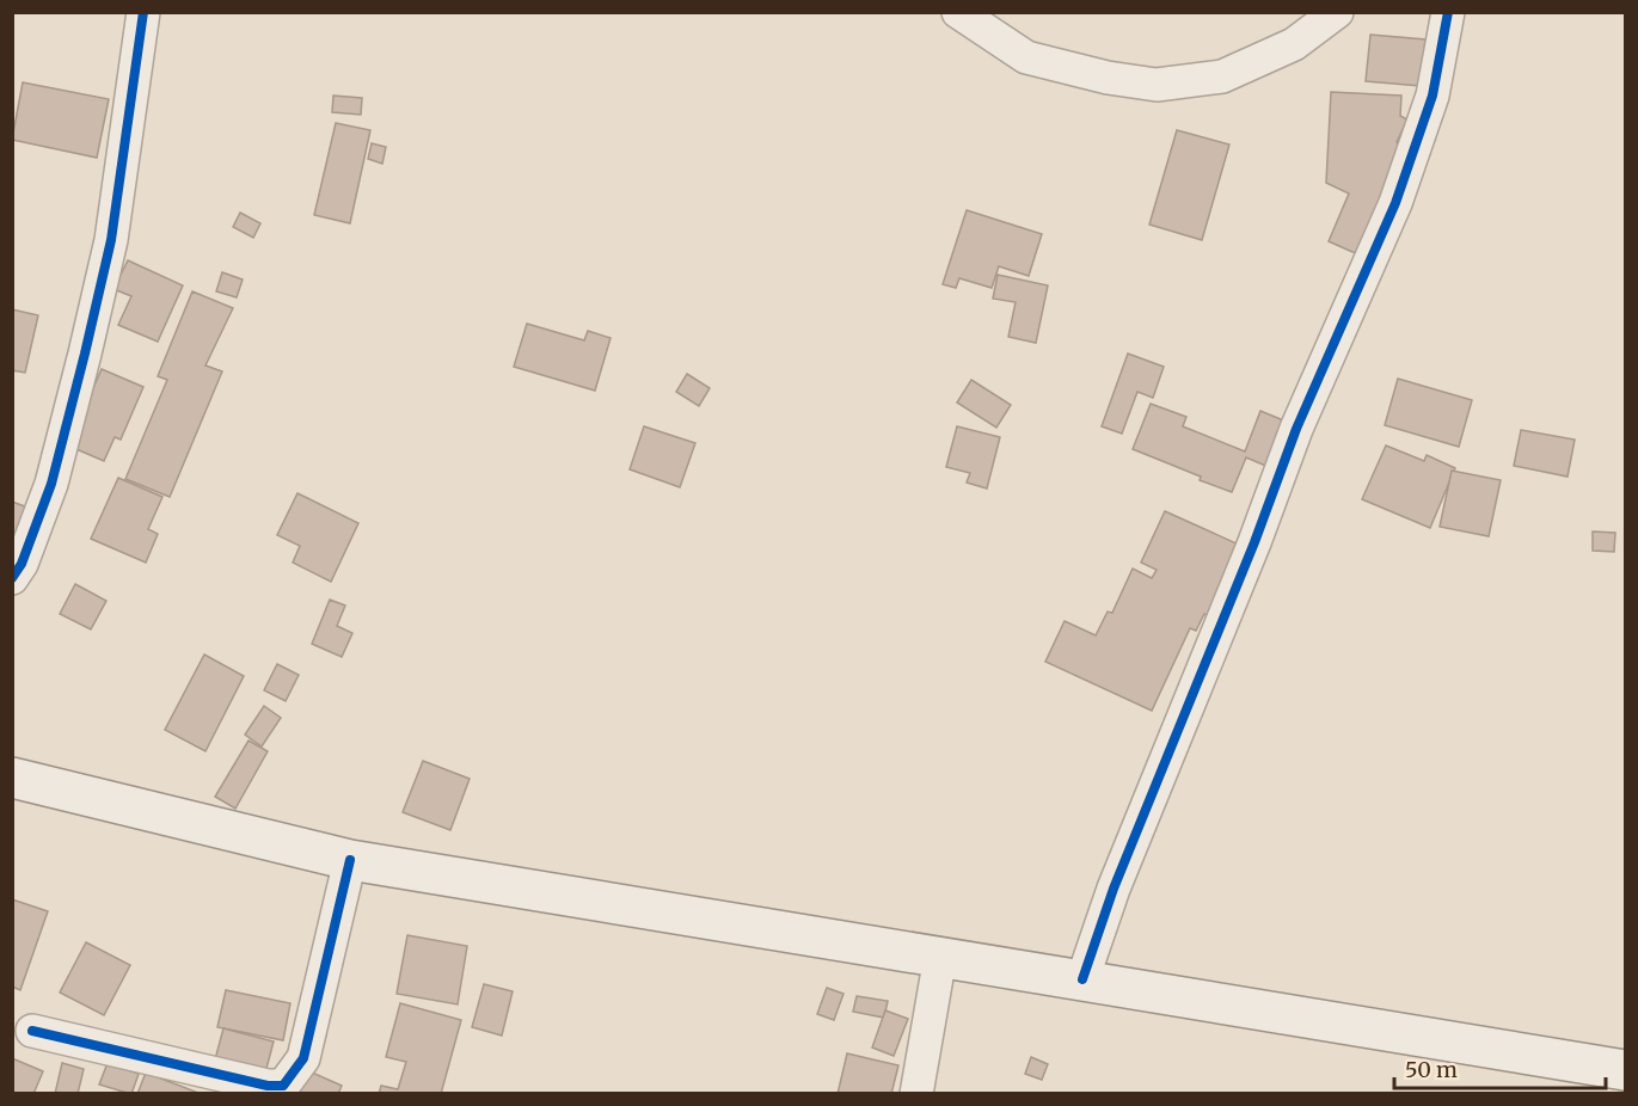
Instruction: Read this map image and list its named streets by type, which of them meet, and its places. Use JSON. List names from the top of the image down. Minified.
{"scale_bar":"50 m"}
